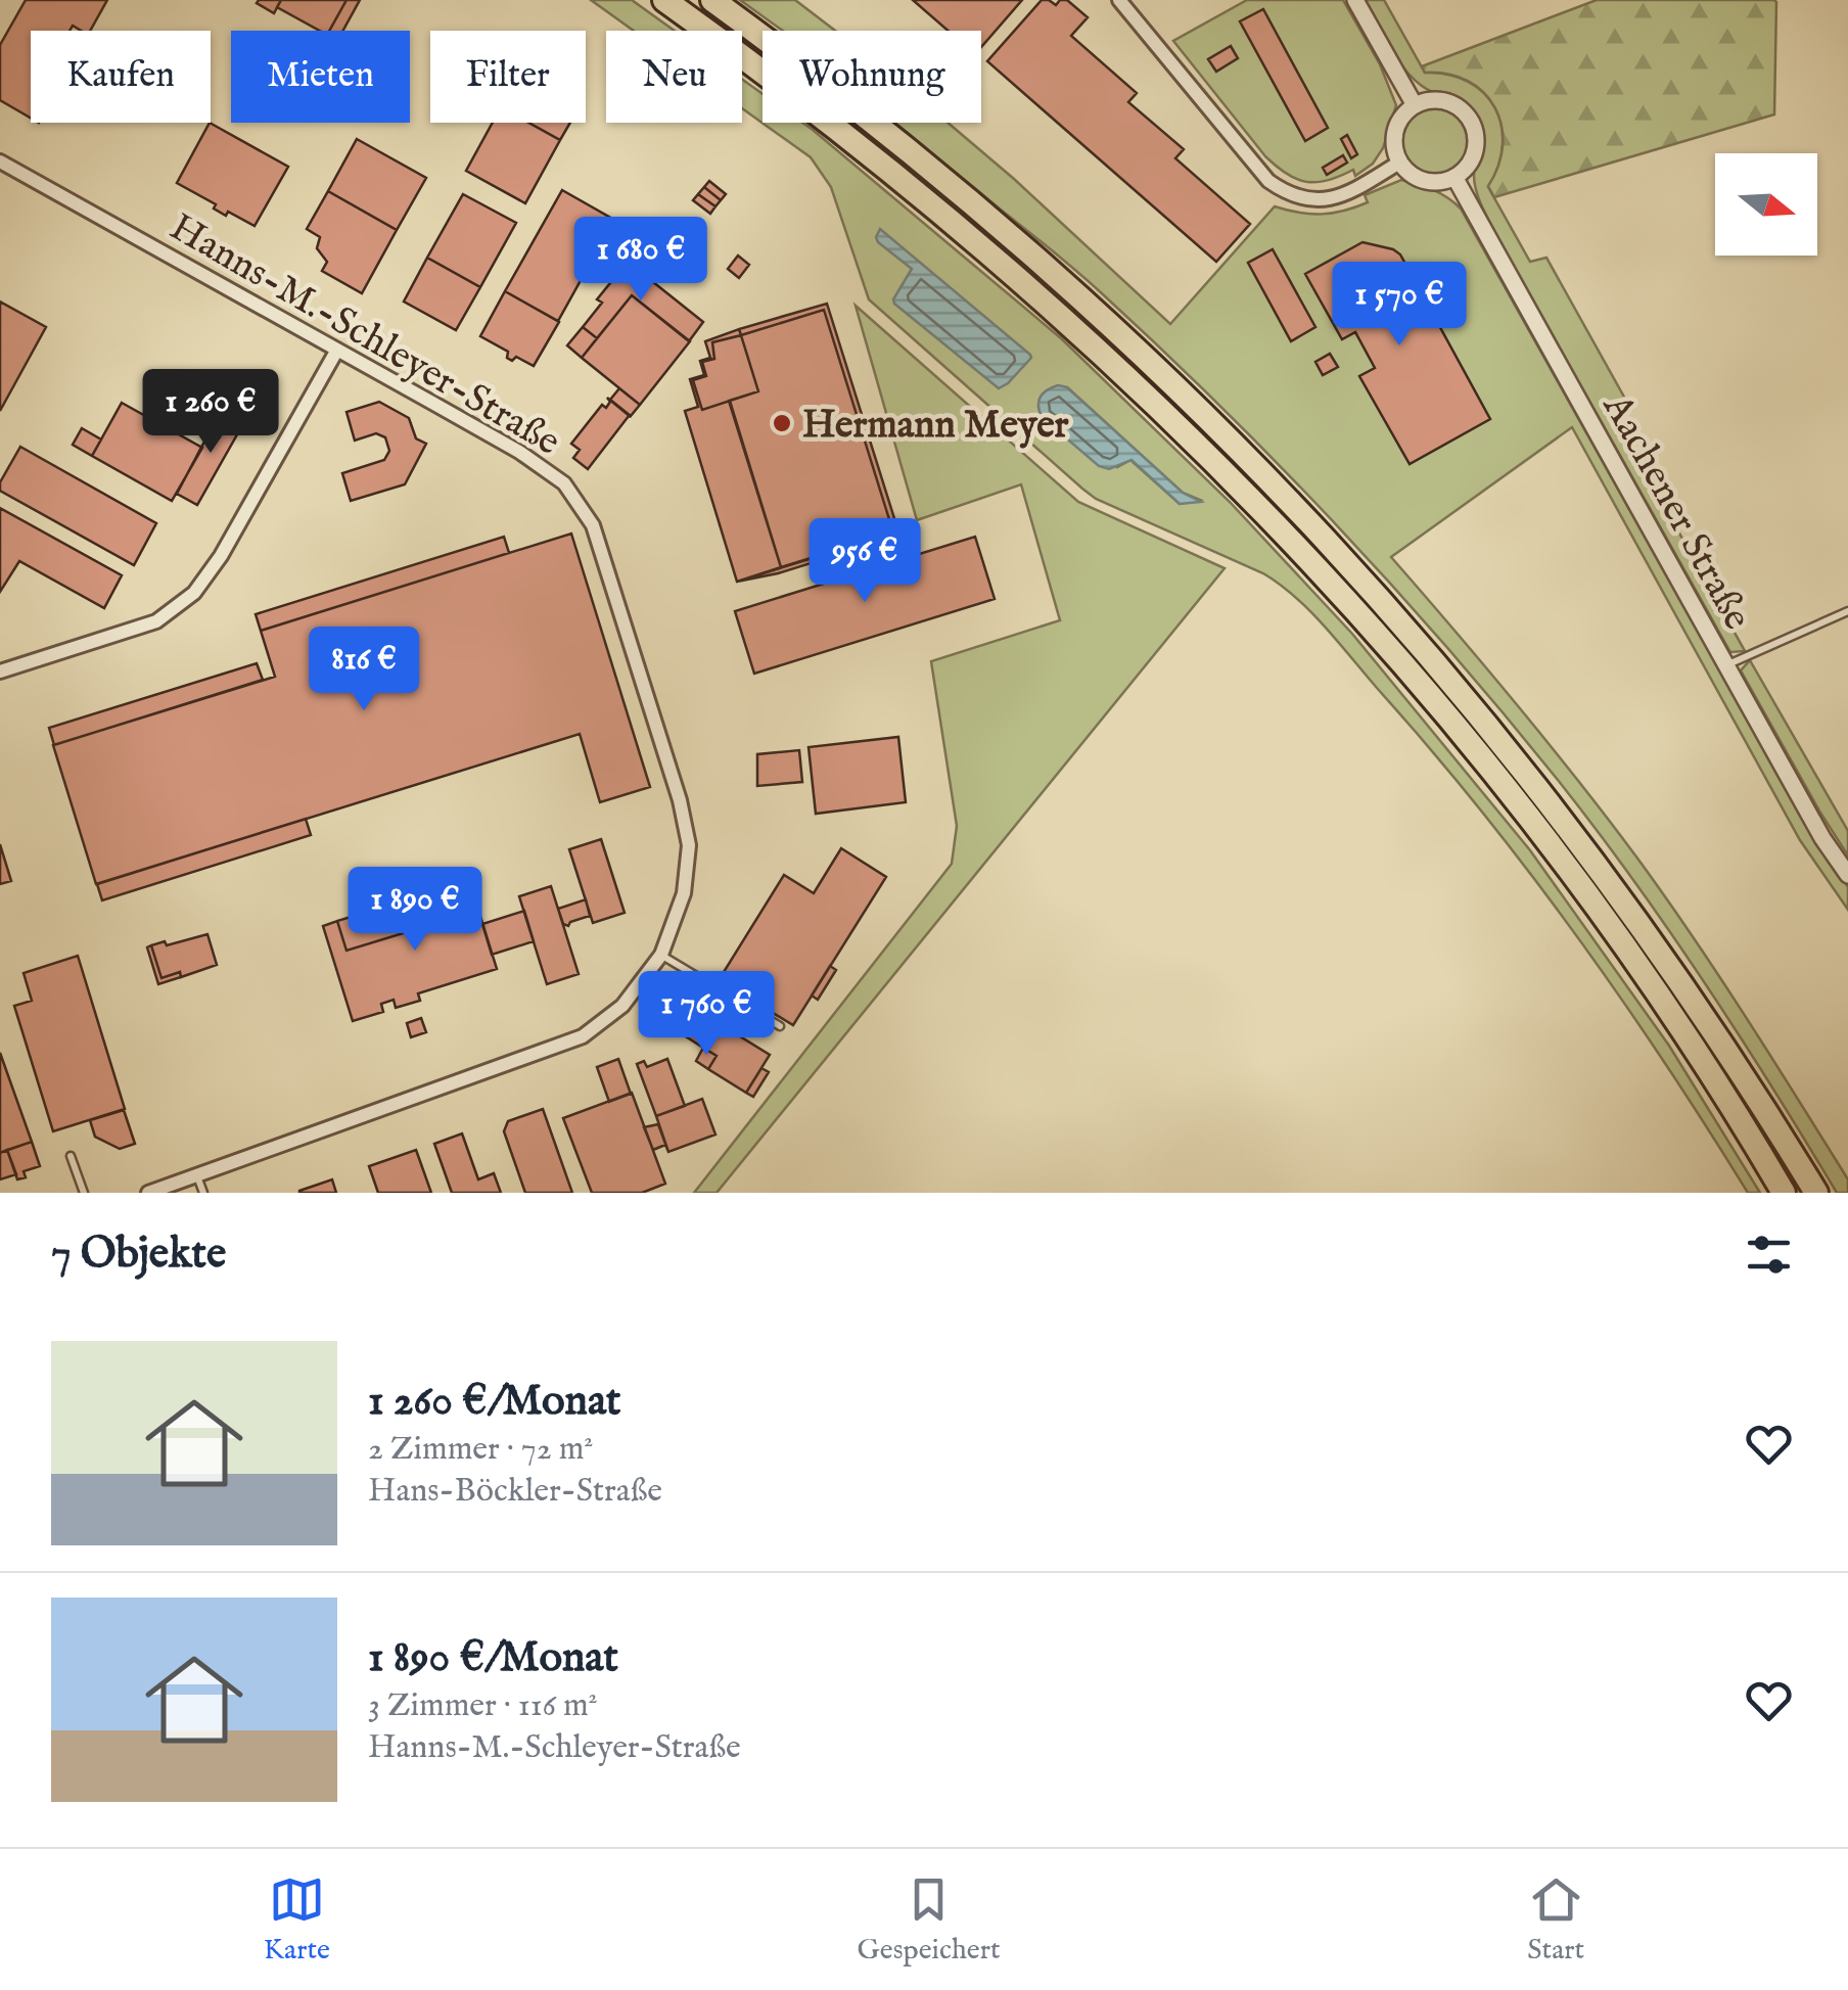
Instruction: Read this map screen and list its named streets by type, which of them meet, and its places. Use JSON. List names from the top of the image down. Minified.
{"streets":{"street":["Hanns-M.-Schleyer-Straße","Aachener Straße"]},"places":["Hermann Meyer"],"north":"right","page":{"chip":["Kaufen","Mieten","Filter","Neu","Wohnung"],"price":["1 680 €","1 570 €","1 260 €","956 €","816 €","1 890 €","1 760 €"],"heading":"7 Objekte","list":[{"name":"1 260 €/Monat","note":"2 Zimmer · 72 m² · Hans-Böckler-Straße"},{"name":"1 890 €/Monat","note":"3 Zimmer · 116 m² · Hanns-M.-Schleyer-Straße"}],"tabs":["Karte","Gespeichert","Start"]}}
